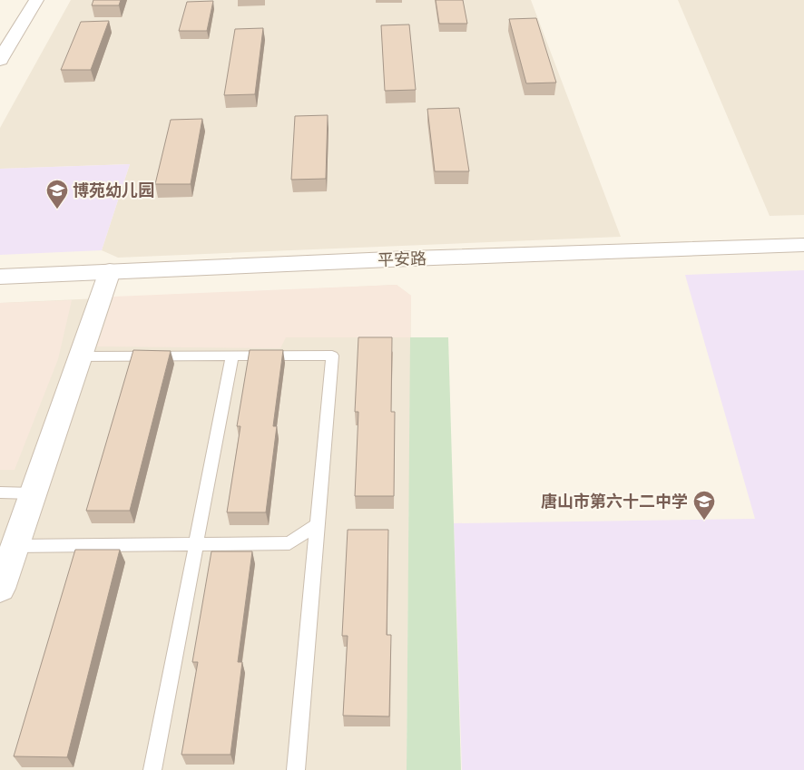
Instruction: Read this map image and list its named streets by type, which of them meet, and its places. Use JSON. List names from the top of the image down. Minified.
{"streets":{"street":["平安路"]},"places":{"school or university":["博苑幼儿园","唐山市第六十二中学"]}}
